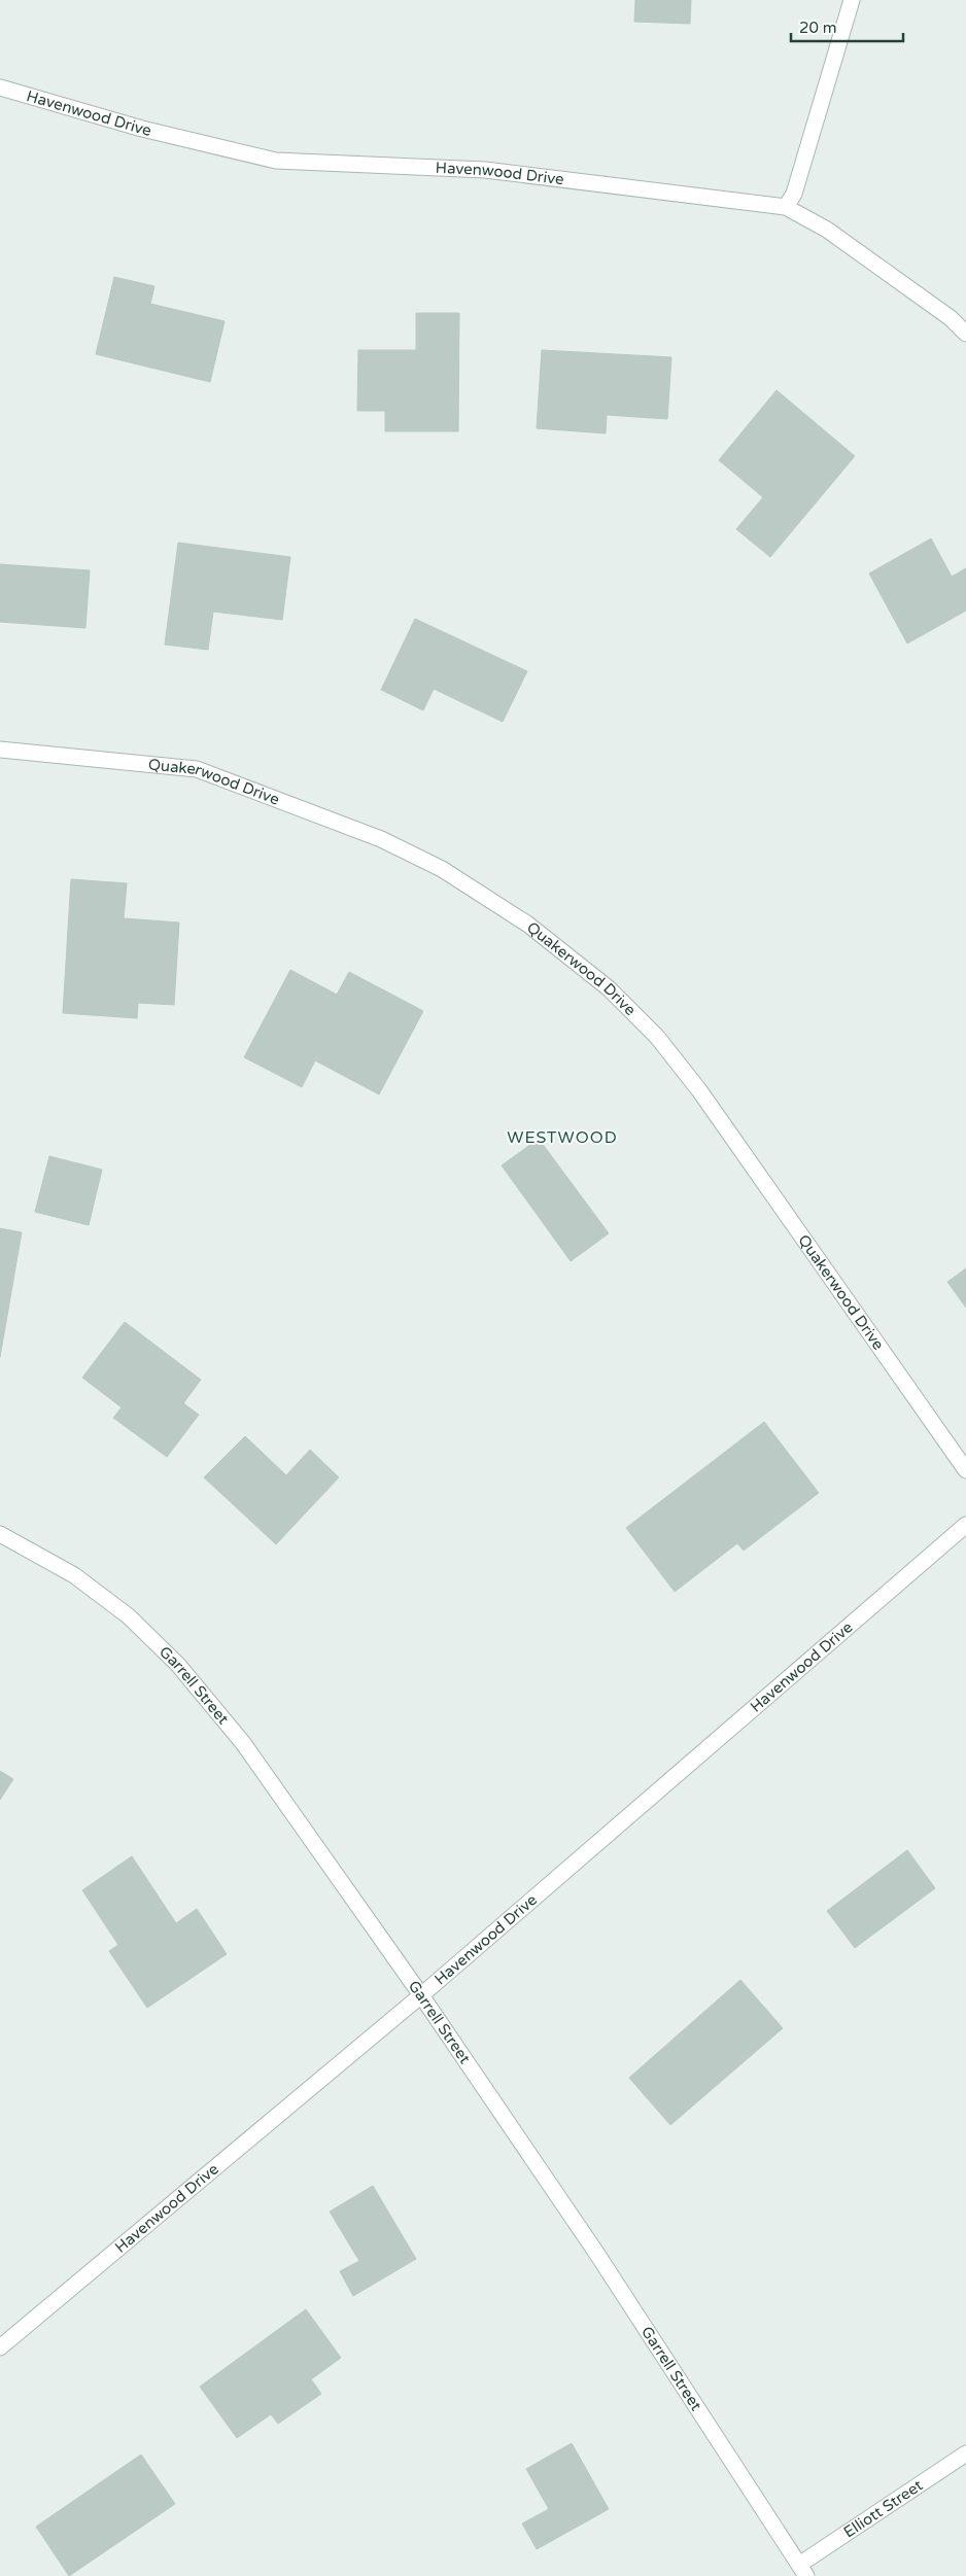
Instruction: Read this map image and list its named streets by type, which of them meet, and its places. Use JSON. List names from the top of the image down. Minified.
{"streets":{"street":["Havenwood Drive","Quakerwood Drive","Garrell Street","Elliott Street"]},"crossings":[["Havenwood Drive","Garrell Street"],["Garrell Street","Elliott Street"]],"districts":["WESTWOOD"],"scale_bar":"20 m"}
